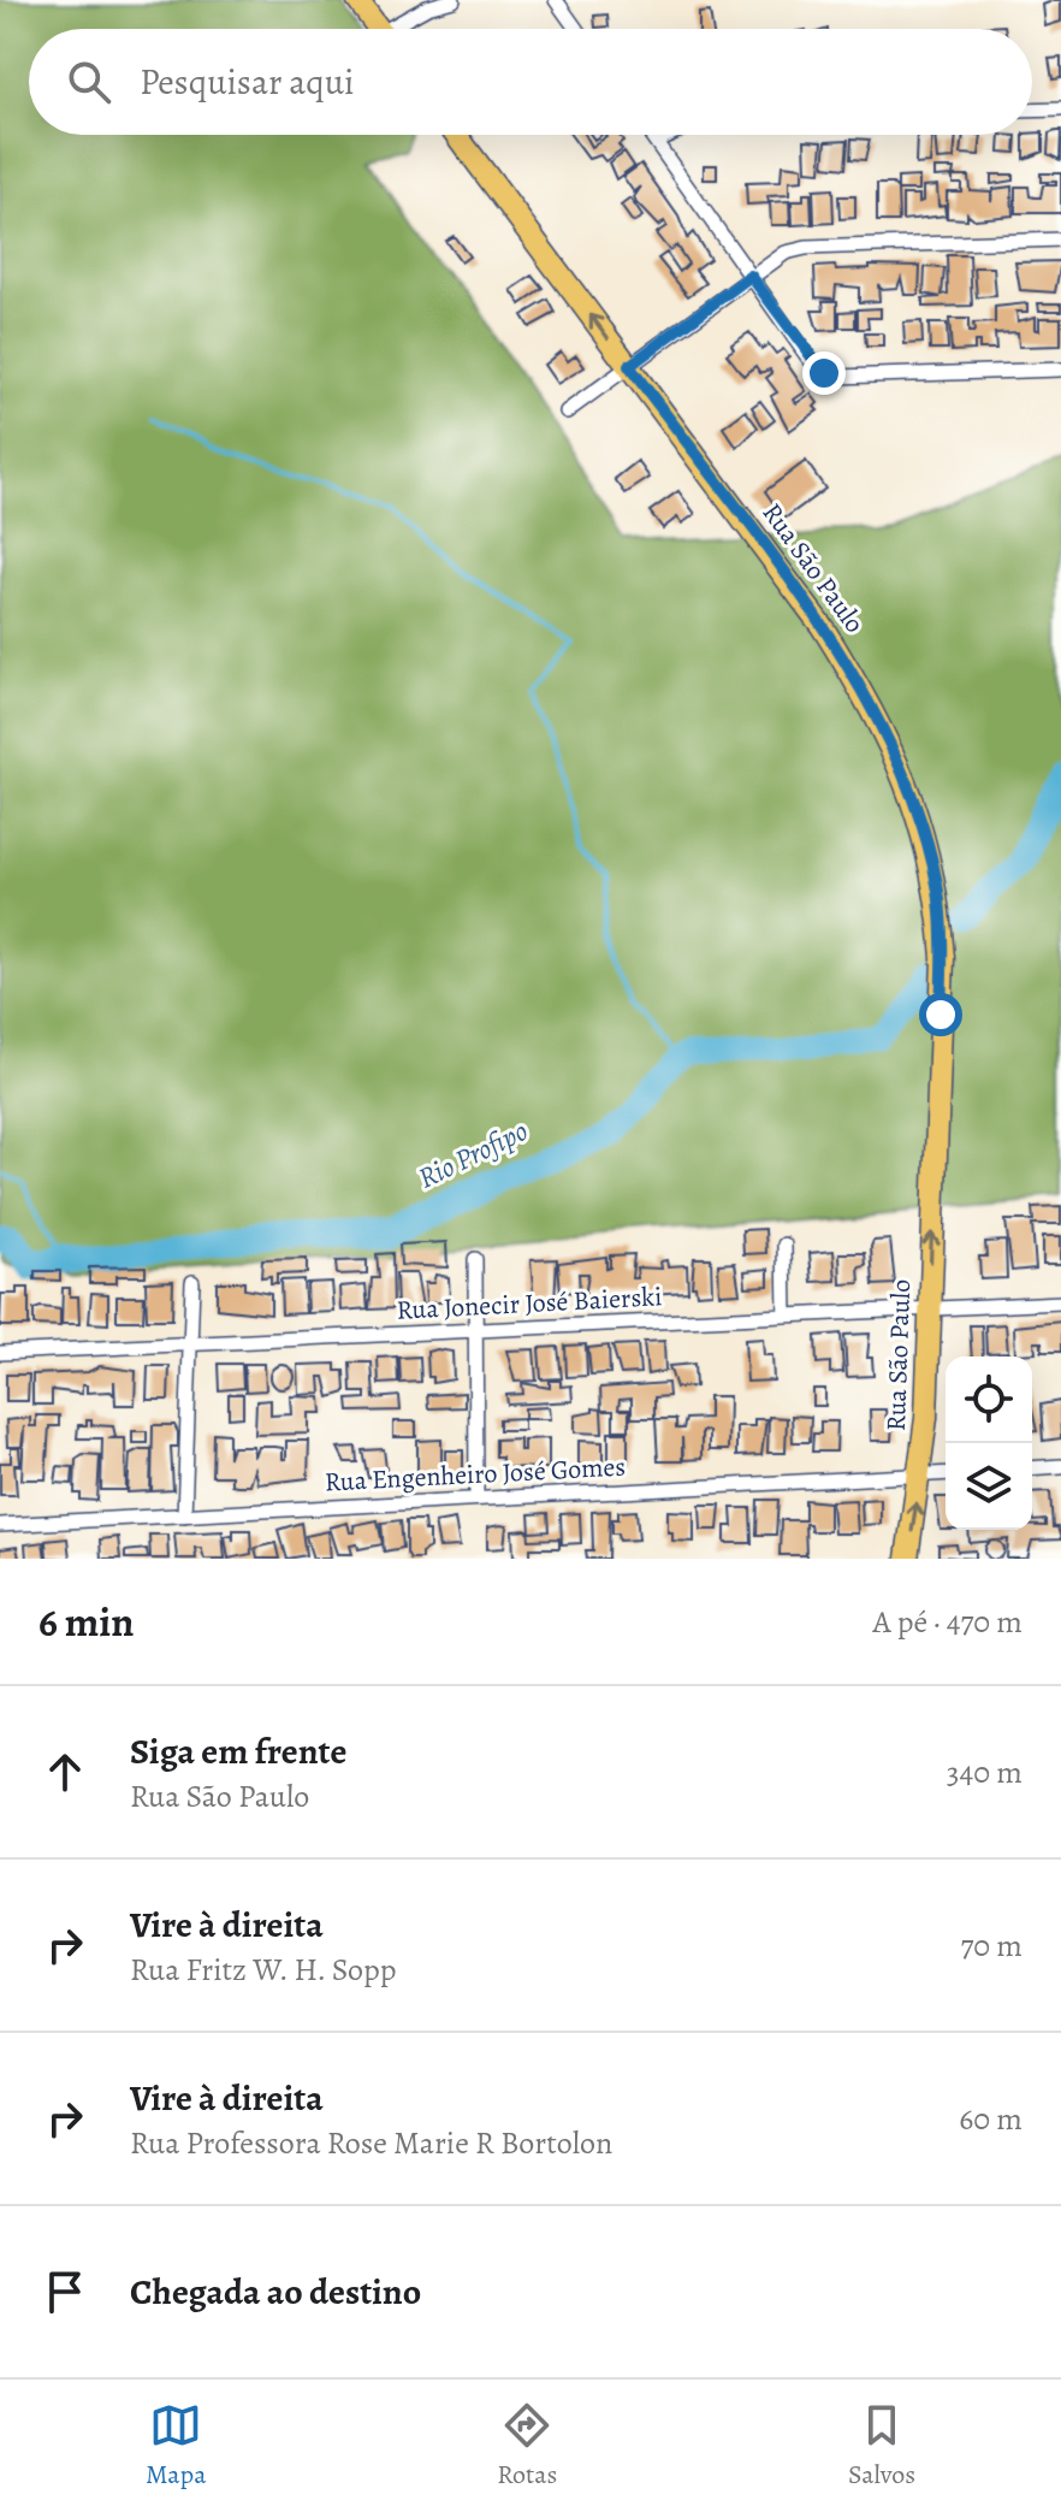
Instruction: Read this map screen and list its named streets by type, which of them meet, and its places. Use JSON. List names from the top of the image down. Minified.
{"streets":{"main road":["Rua São Paulo"],"street":["Rua Jonecir José Baierski","Rua Engenheiro José Gomes"]},"crossings":[["Rua São Paulo","Rua Jonecir José Baierski"],["Rua São Paulo","Rua Engenheiro José Gomes"]],"one_way":["Rua São Paulo"],"water":["Rio Profipo"],"page":{"search":"Pesquisar aqui","heading":["6 min","A pé · 470 m"],"list":[["Siga em frente","Rua São Paulo","340 m"],["Vire à direita","Rua Fritz W. H. Sopp","70 m"],["Vire à direita","Rua Professora Rose Marie R Bortolon","60 m"],"Chegada ao destino"],"nav":["Mapa","Rotas","Salvos"]}}
